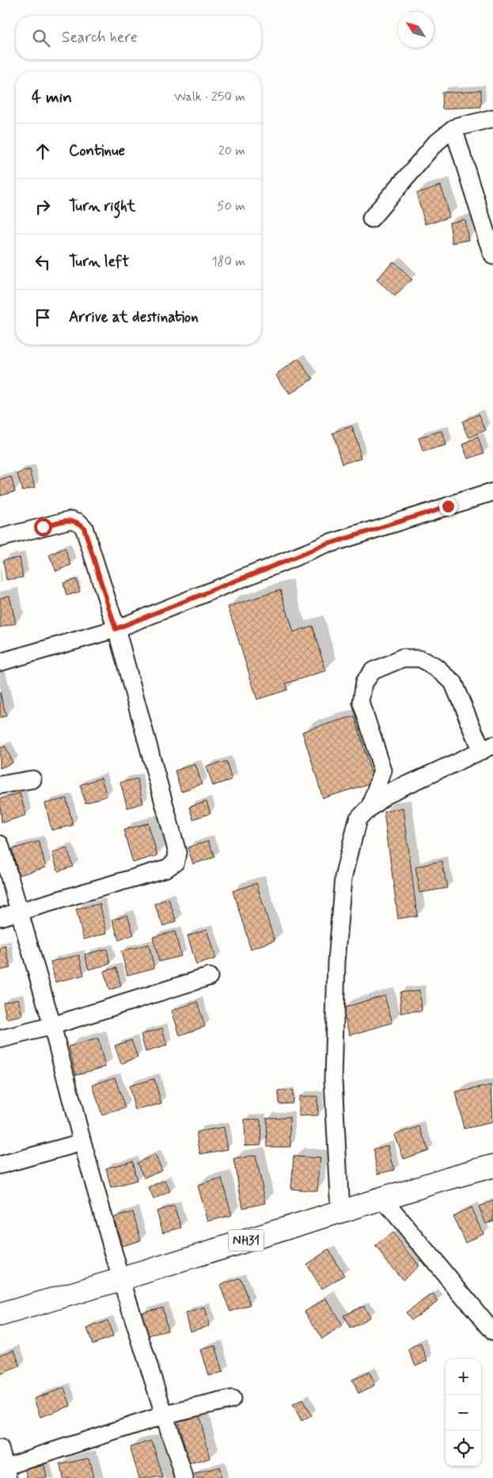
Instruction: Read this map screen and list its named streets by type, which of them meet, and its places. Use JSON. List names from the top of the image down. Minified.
{"streets":{"highway":["NH31"]},"north":"top left","page":{"search":"Search here","heading":["4 min","Walk · 250 m"],"list":[["Continue","20 m"],["Turn right","50 m"],["Turn left","180 m"],"Arrive at destination"],"map_buttons":["+","−"]}}
